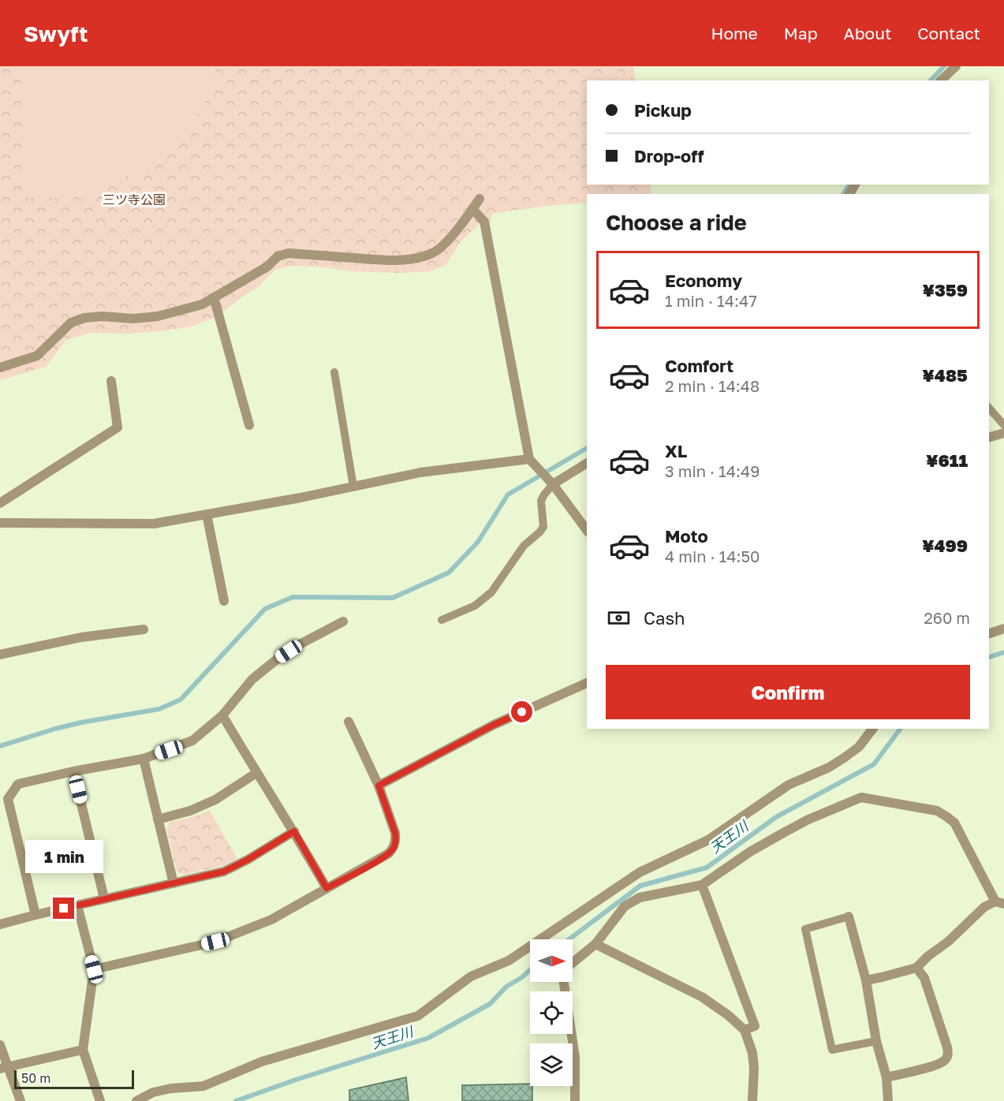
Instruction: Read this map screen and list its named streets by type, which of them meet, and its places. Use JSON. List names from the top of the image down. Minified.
{"water":["天王川"],"parks":["三ツ寺公園"],"scale_bar":"50 m","north":"right","page":{"header":"Swyft","nav":["Home","Map","About","Contact"],"banner":["Pickup","Drop-off"],"heading":"Choose a ride","list":[{"name":"Economy","note":"1 min · 14:47","value":"¥359"},{"name":"Comfort","note":"2 min · 14:48","value":"¥485"},{"name":"XL","note":"3 min · 14:49","value":"¥611"},{"name":"Moto","note":"4 min · 14:50","value":"¥499"}],"pay":["Cash","260 m"],"buttons":"Confirm","bubble":"1 min","scale":"50 m"}}
